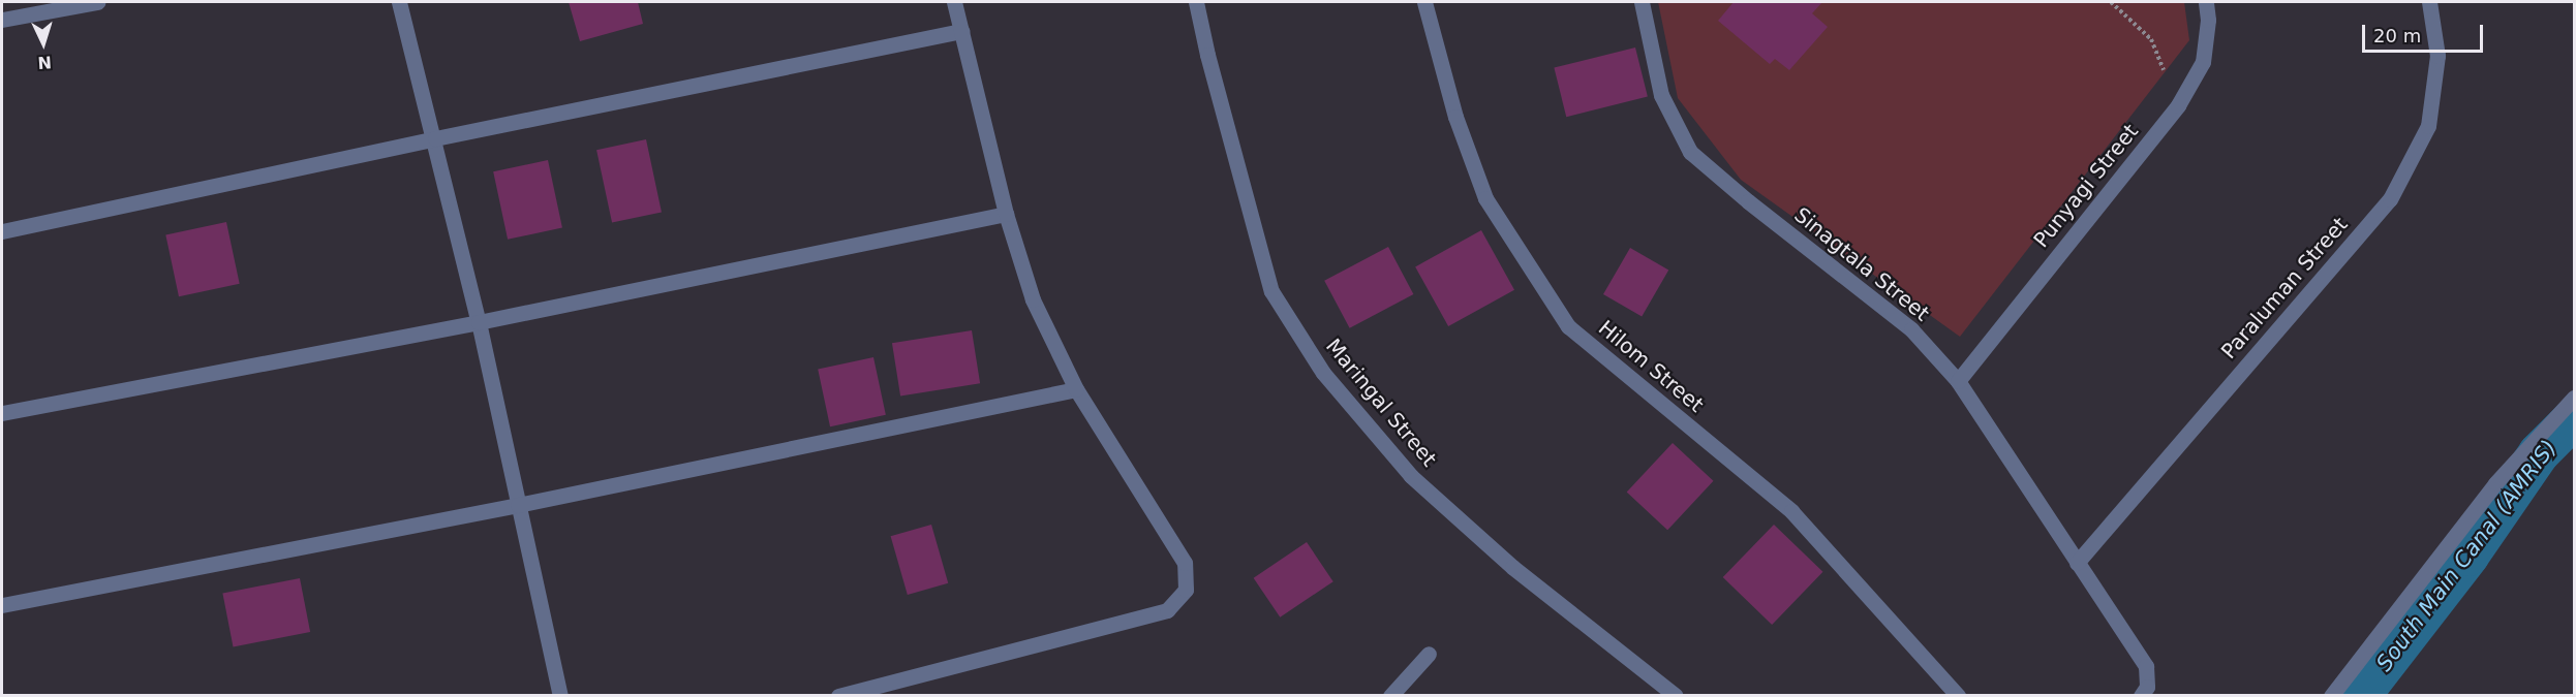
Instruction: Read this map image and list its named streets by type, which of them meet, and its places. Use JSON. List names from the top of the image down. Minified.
{"streets":{"street":["Punyagi Street","Sinagtala Street","Paraluman Street","Hilom Street","Maringal Street"]},"crossings":[["Punyagi Street","Sinagtala Street"],["Sinagtala Street","Paraluman Street"]],"water":["South Main Canal (AMRIS)"],"scale_bar":"20 m","north":"bottom"}
